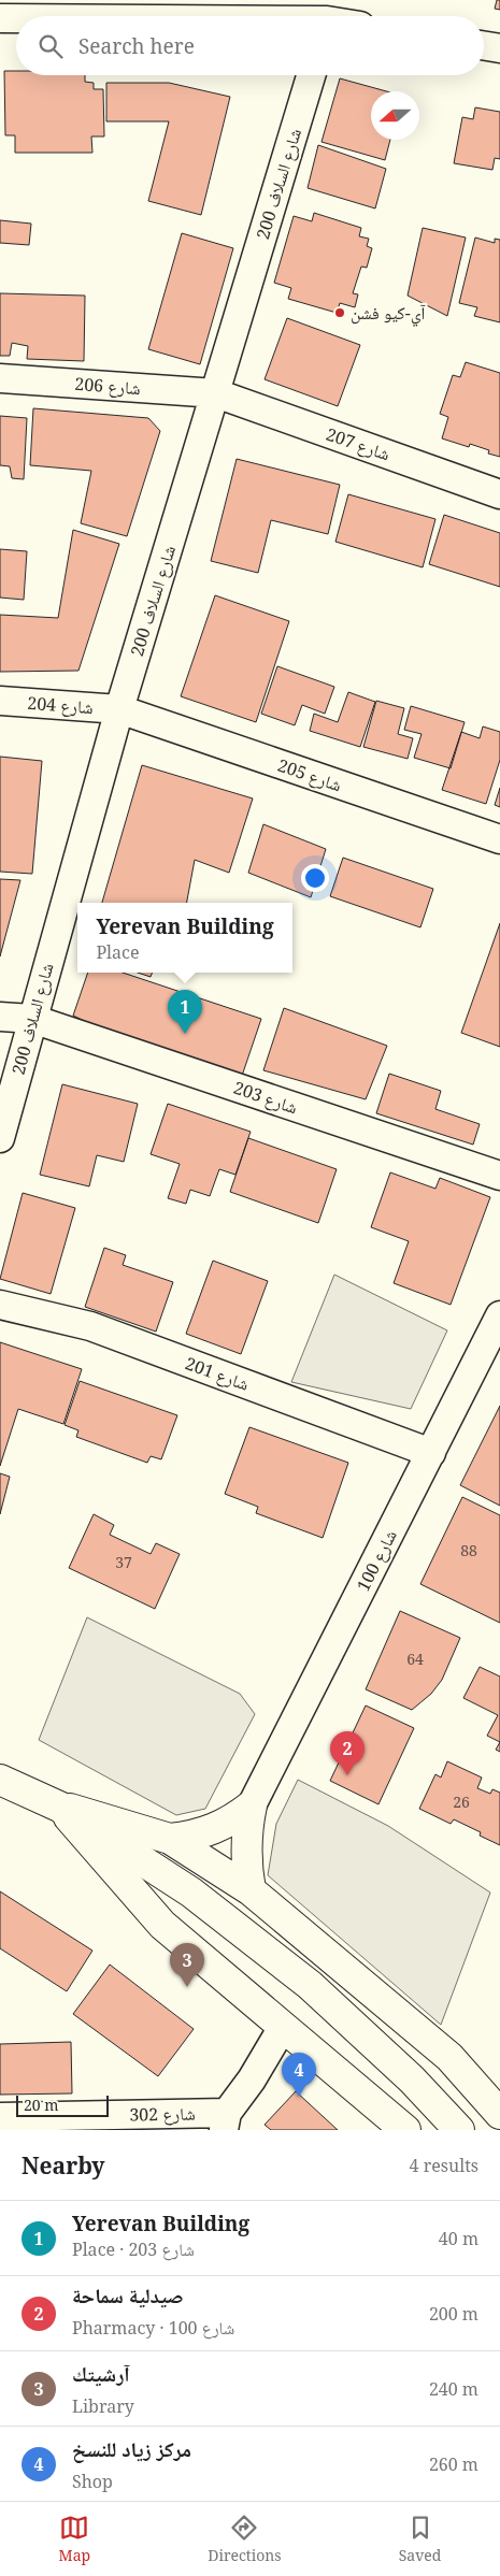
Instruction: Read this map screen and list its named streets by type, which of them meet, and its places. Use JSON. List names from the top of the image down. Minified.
{"streets":{"street":["200 شارع السلاف","شارع 206","شارع 207","شارع 204","شارع 205","شارع 203","شارع 201","شارع 100","شارع 302"]},"crossings":[["200 شارع السلاف","شارع 206"],["200 شارع السلاف","شارع 207"],["200 شارع السلاف","شارع 204"],["200 شارع السلاف","شارع 205"],["200 شارع السلاف","شارع 203"],["شارع 206","شارع 207"],["شارع 204","شارع 205"],["شارع 201","شارع 100"]],"places":["آي-كيو فشن"],"house_numbers":["88","37","64","26"],"scale_bar":"20 m","north":"left","page":{"search":"Search here","popup":["Yerevan Building","Place"],"pins":["1","2","3","4"],"scale":"20 m","heading":["Nearby","4 results"],"list":[{"mark":"1","name":"Yerevan Building","note":"Place · شارع 203","value":"40 m"},{"mark":"2","name":"صيدلية سماحة","note":"Pharmacy · شارع 100","value":"200 m"},{"mark":"3","name":"آرشيتك","note":"Library","value":"240 m"},{"mark":"4","name":"مركز زياد للنسخ","note":"Shop","value":"260 m"}],"nav":["Map","Directions","Saved"]}}
